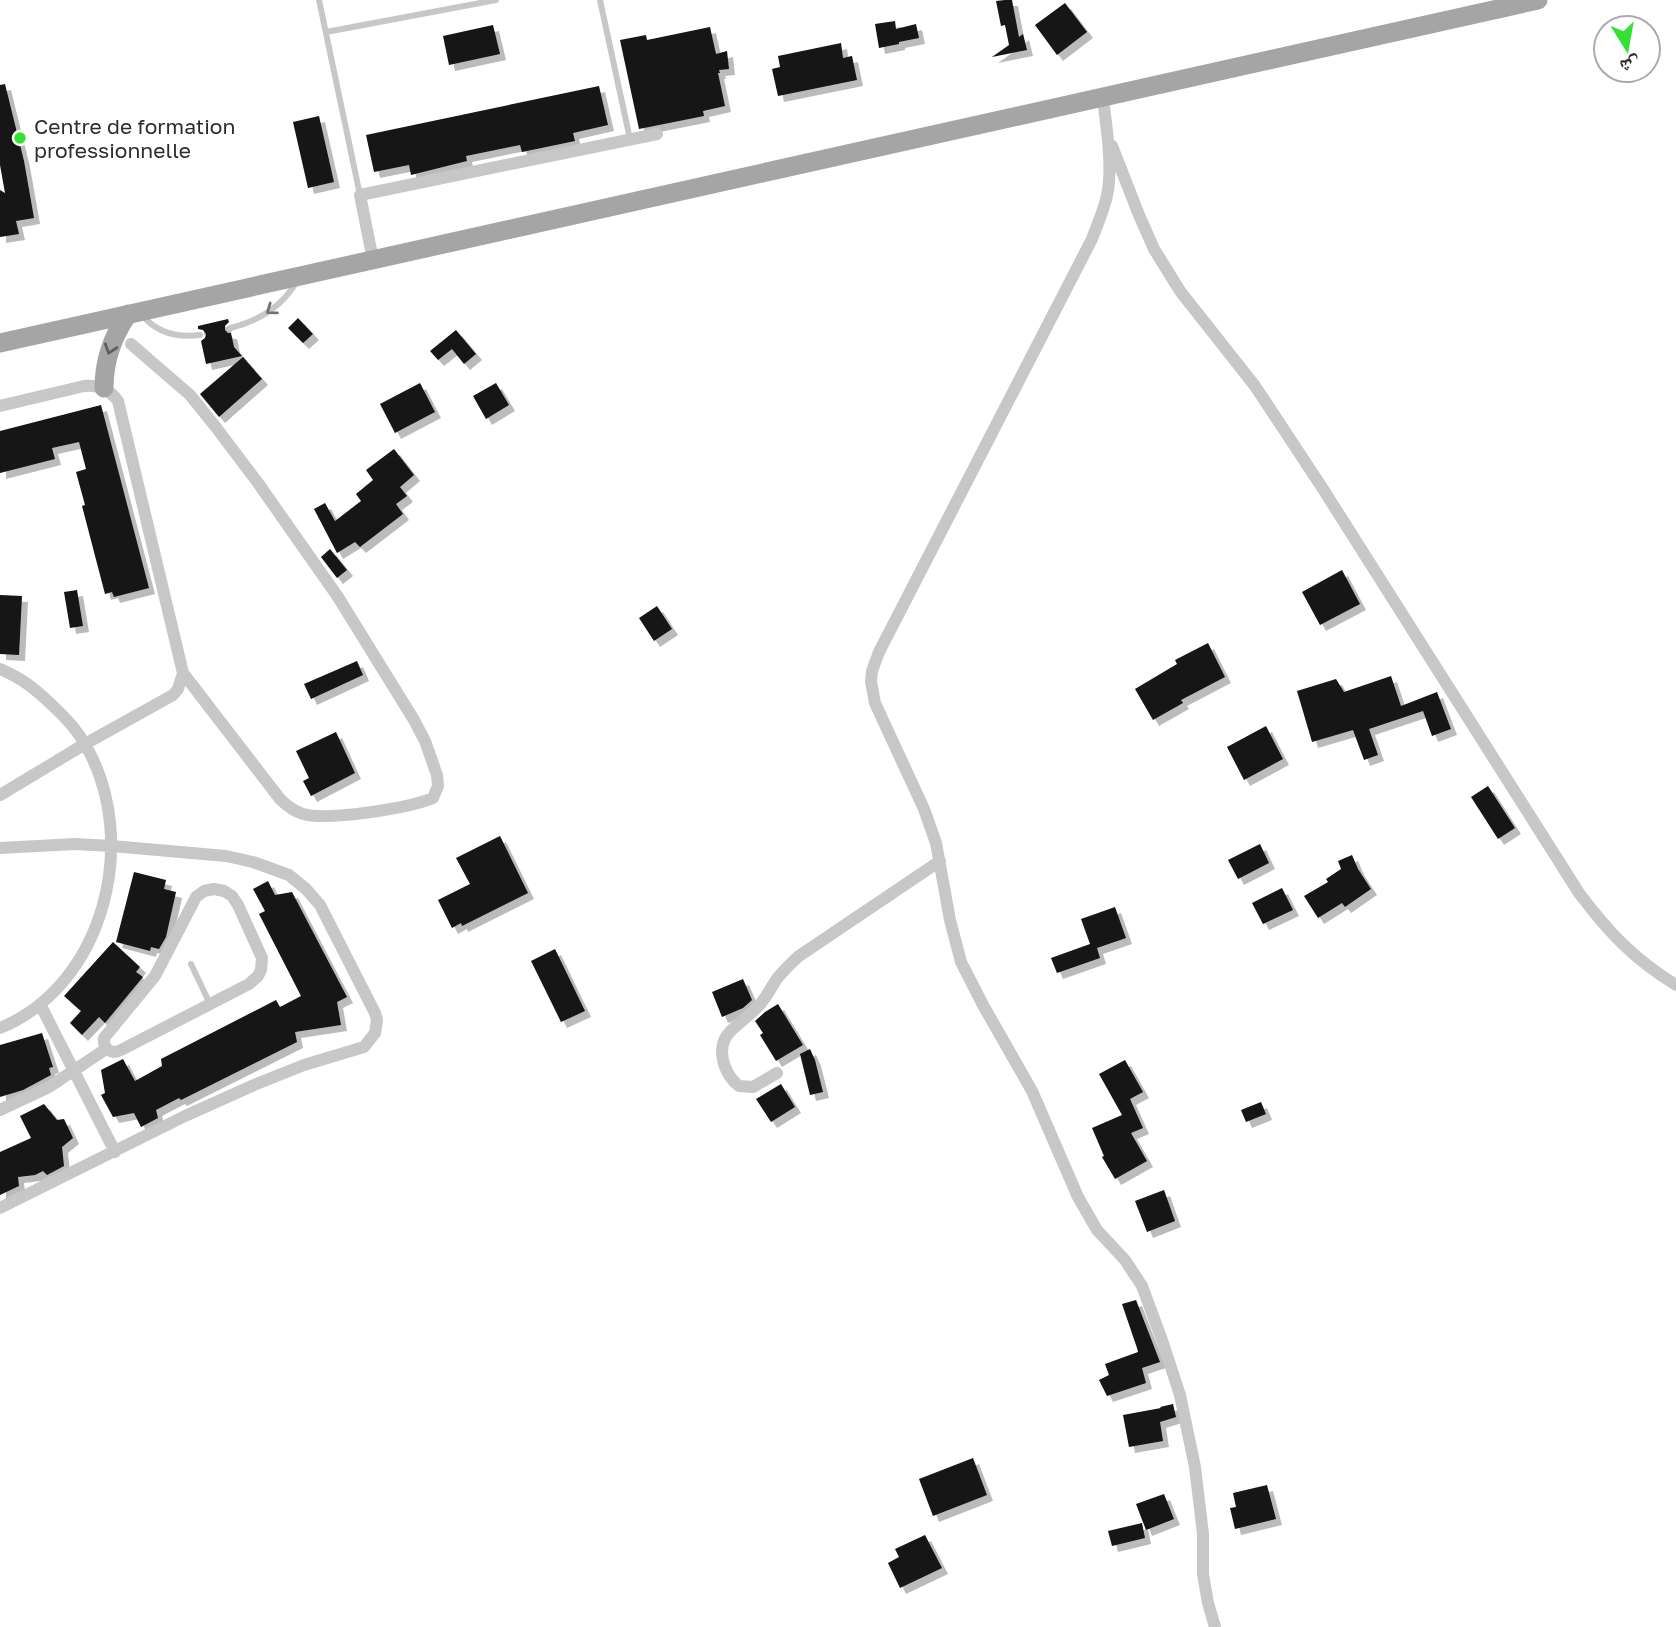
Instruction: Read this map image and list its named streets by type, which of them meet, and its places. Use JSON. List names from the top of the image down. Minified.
{"places":["Centre de formation professionnelle"],"north":"bottom"}
